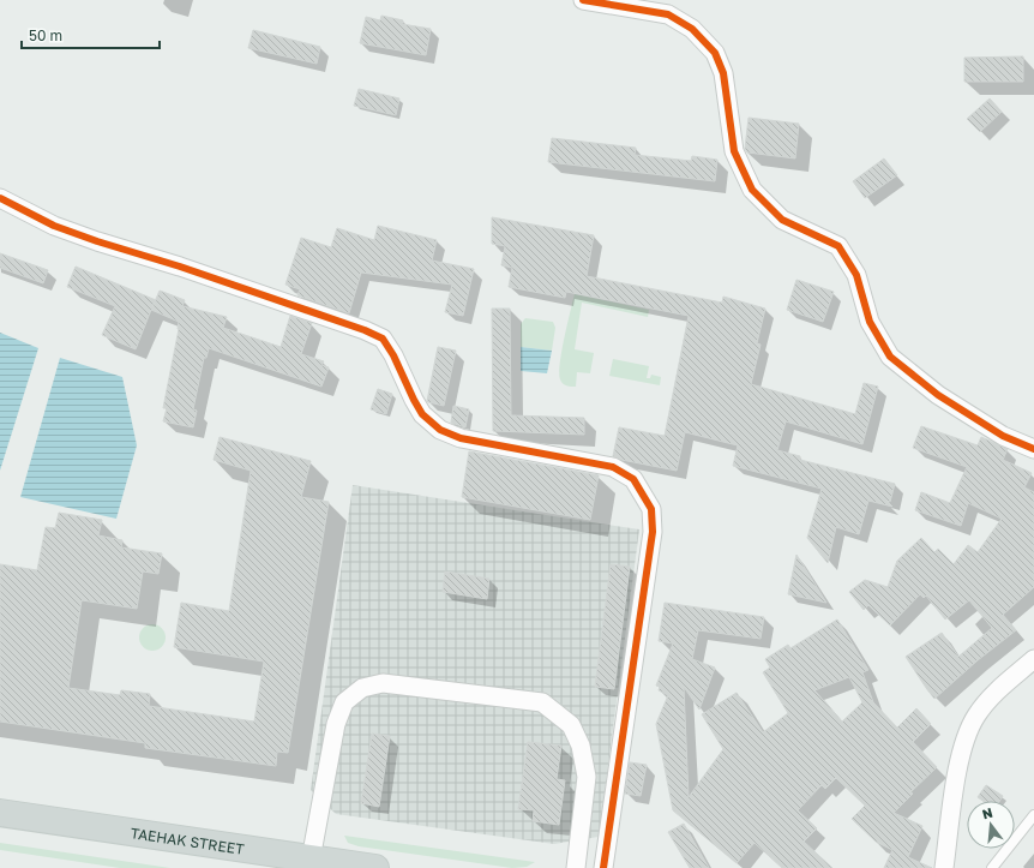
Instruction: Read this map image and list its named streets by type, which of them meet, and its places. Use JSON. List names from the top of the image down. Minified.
{"streets":{"main road":["TAEHAK STREET"]},"scale_bar":"50 m","north":"top"}
